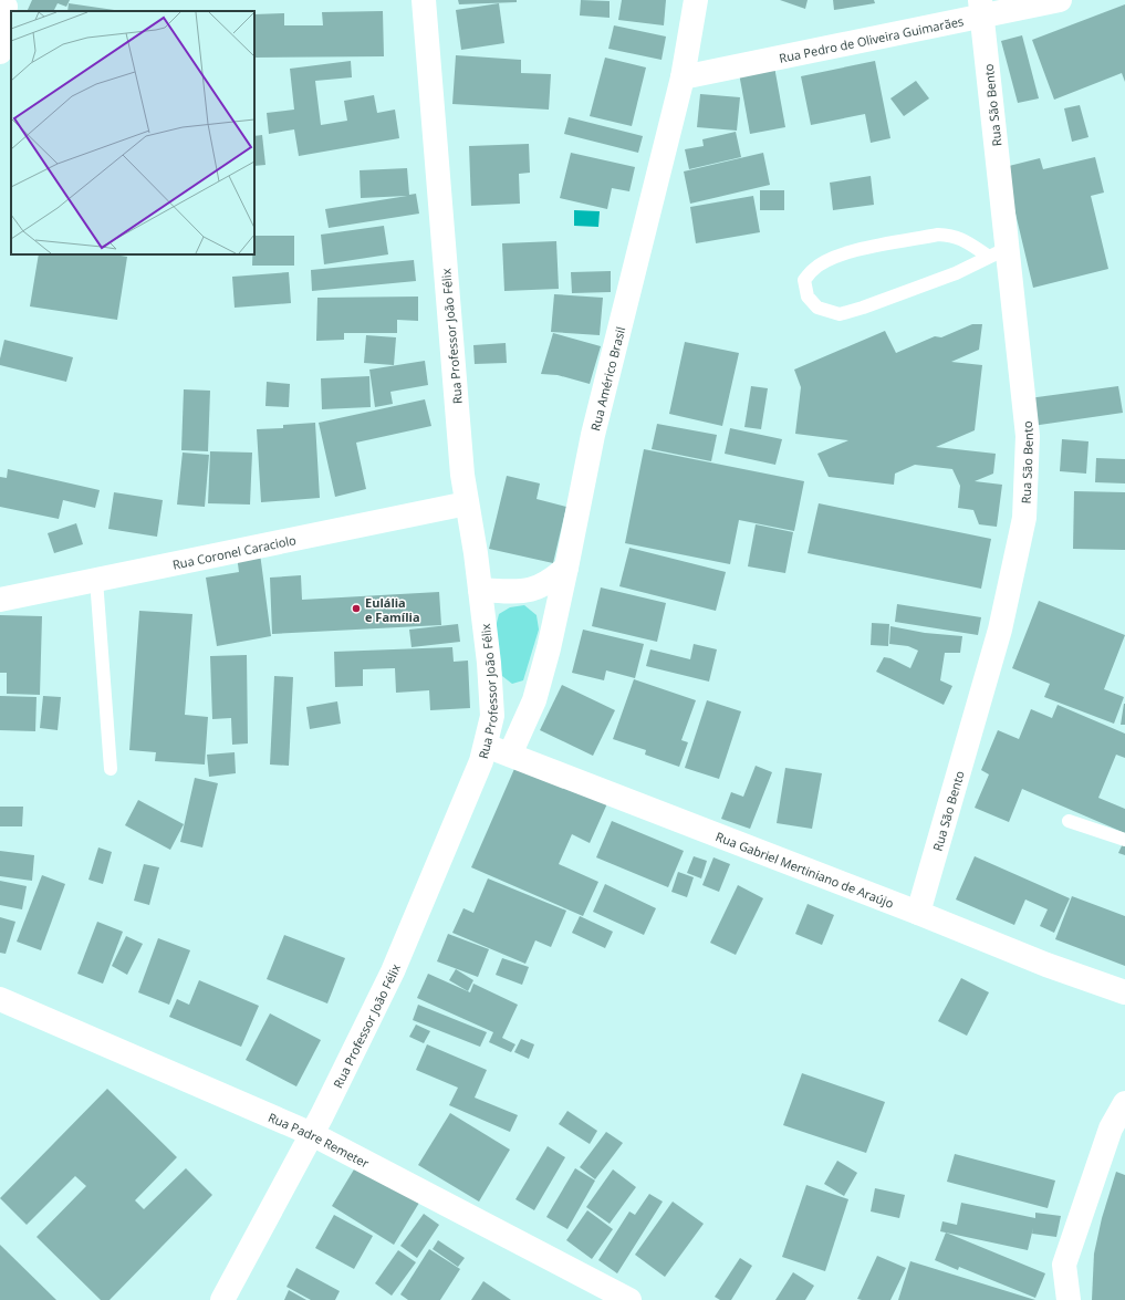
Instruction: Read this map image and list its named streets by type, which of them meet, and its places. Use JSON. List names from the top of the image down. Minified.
{"streets":{"street":["Rua Pedro de Oliveira Guimarães","Rua São Bento","Rua Professor João Félix","Rua Américo Brasil","Rua Coronel Caraciolo","Rua Gabriel Mertiniano de Araújo","Rua Padre Remeter"]},"crossings":[["Rua Pedro de Oliveira Guimarães","Rua São Bento"],["Rua Pedro de Oliveira Guimarães","Rua Américo Brasil"],["Rua São Bento","Rua Gabriel Mertiniano de Araújo"],["Rua Professor João Félix","Rua Coronel Caraciolo"],["Rua Professor João Félix","Rua Gabriel Mertiniano de Araújo"],["Rua Professor João Félix","Rua Padre Remeter"],["Rua Américo Brasil","Rua Gabriel Mertiniano de Araújo"]],"places":["Eulália e Família"]}
